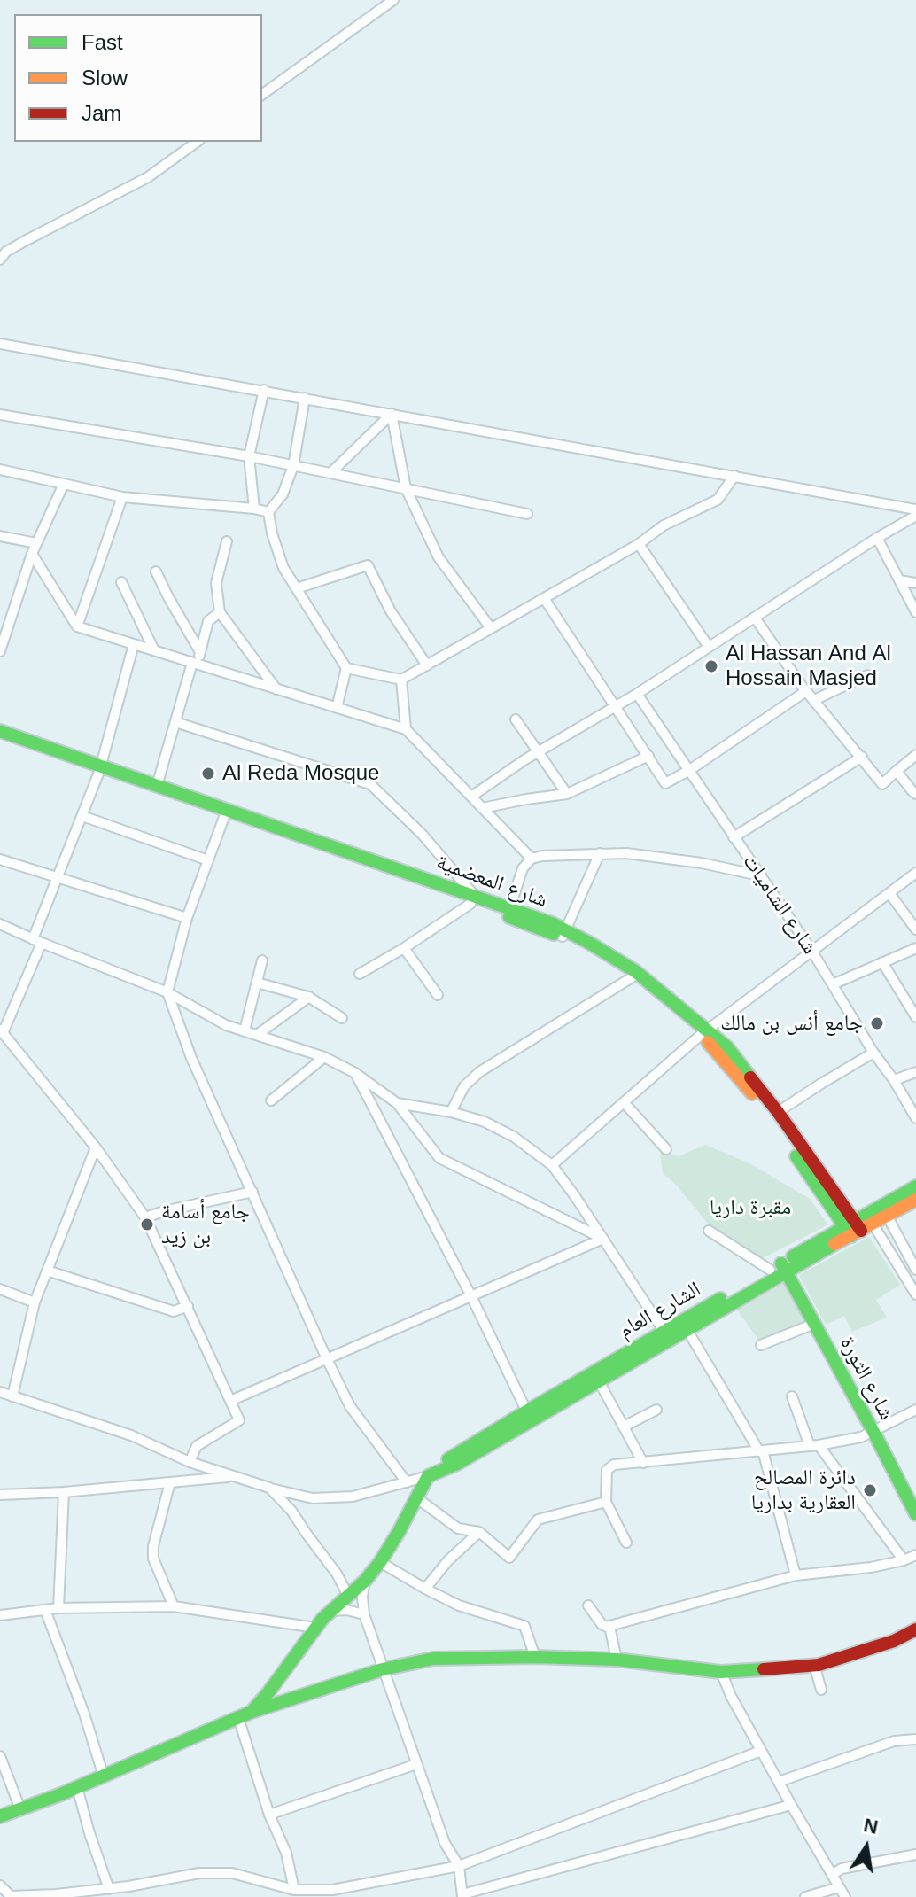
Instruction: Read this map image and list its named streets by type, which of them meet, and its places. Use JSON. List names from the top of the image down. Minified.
{"streets":{"main road":["شارع المعضمية","الشارع العام","شارع الثورة"],"street":["شارع الشاميات"]},"crossings":[["شارع المعضمية","الشارع العام"],["الشارع العام","شارع الثورة"]],"parks":["مقبرة داريا"],"places":["Al Hassan And Al Hossain Masjed","Al Reda Mosque","جامع أنس بن مالك","جامع أسامة بن زيد","دائرة المصالح العقارية بداريا"],"legend":["Fast","Slow","Jam"],"north":"top"}
